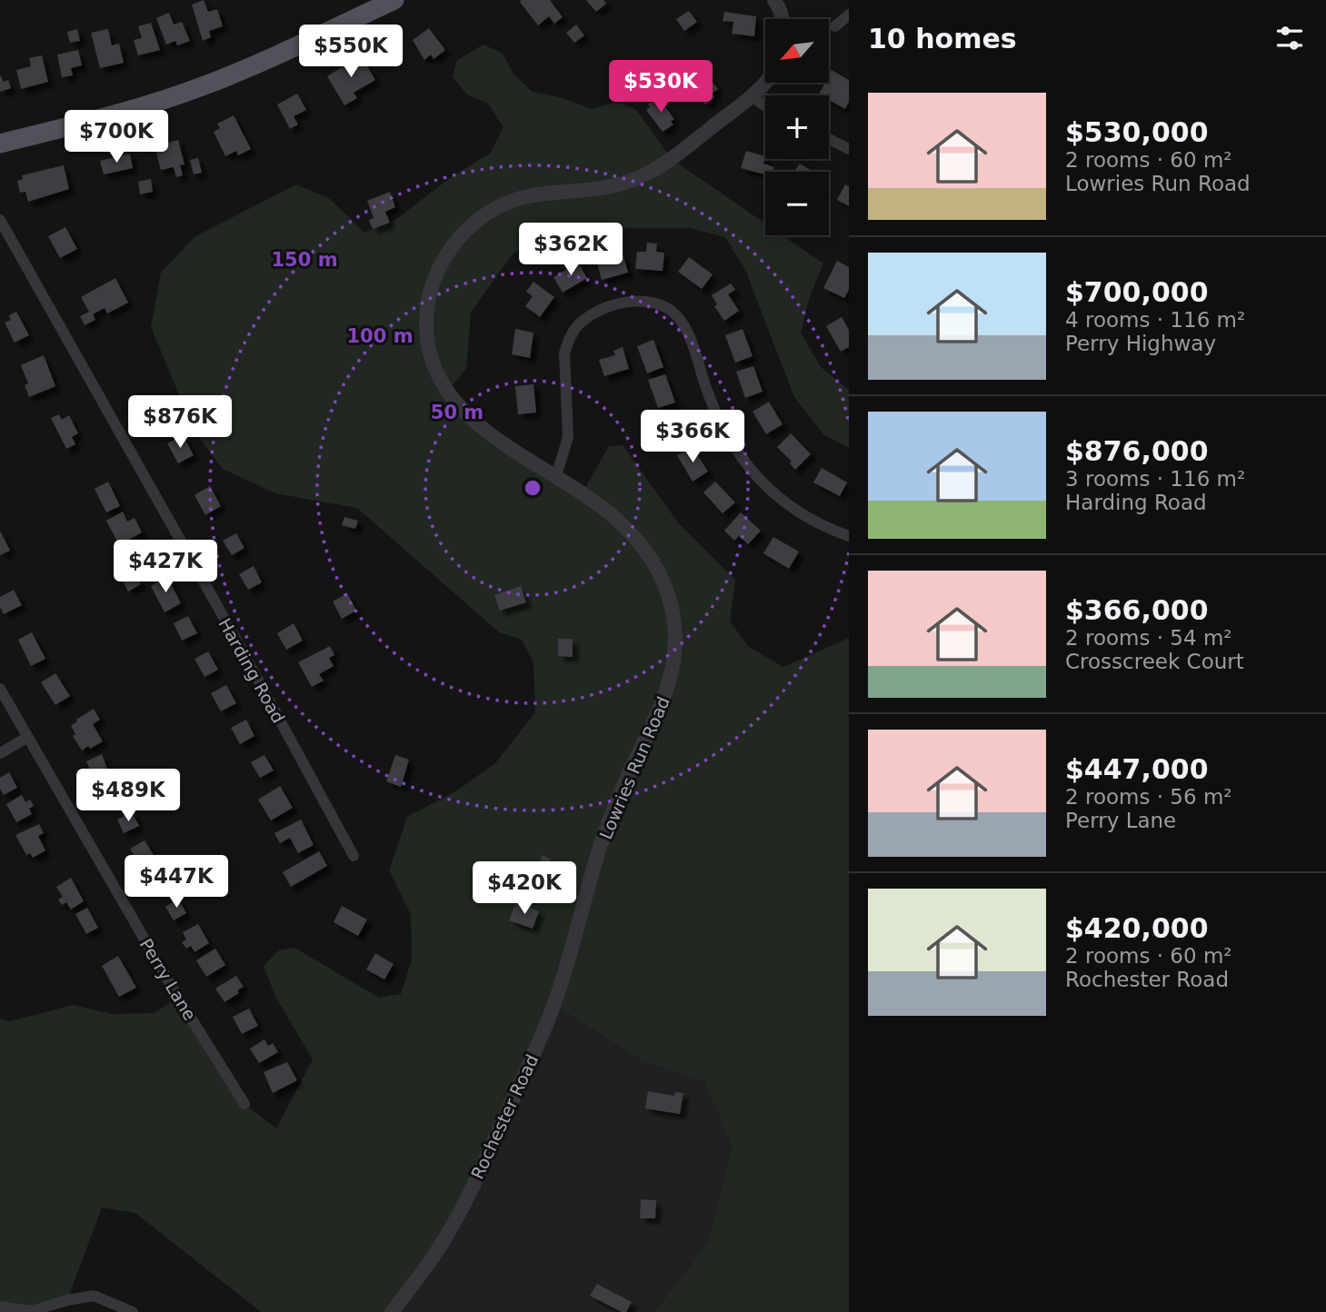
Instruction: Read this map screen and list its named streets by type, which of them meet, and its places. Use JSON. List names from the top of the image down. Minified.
{"streets":{"street":["Harding Road","Lowries Run Road","Perry Lane","Rochester Road"]},"crossings":[["Lowries Run Road","Rochester Road"]],"north":"bottom left","page":{"heading":"10 homes","map_buttons":["+","−"],"price":["$550K","$530K","$700K","$362K","$876K","$366K","$427K","$489K","$447K","$420K"],"list":[{"name":"$530,000","note":"2 rooms · 60 m² · Lowries Run Road"},{"name":"$700,000","note":"4 rooms · 116 m² · Perry Highway"},{"name":"$876,000","note":"3 rooms · 116 m² · Harding Road"},{"name":"$366,000","note":"2 rooms · 54 m² · Crosscreek Court"},{"name":"$447,000","note":"2 rooms · 56 m² · Perry Lane"},{"name":"$420,000","note":"2 rooms · 60 m² · Rochester Road"}]},"rings":["150 m","100 m","50 m"]}
